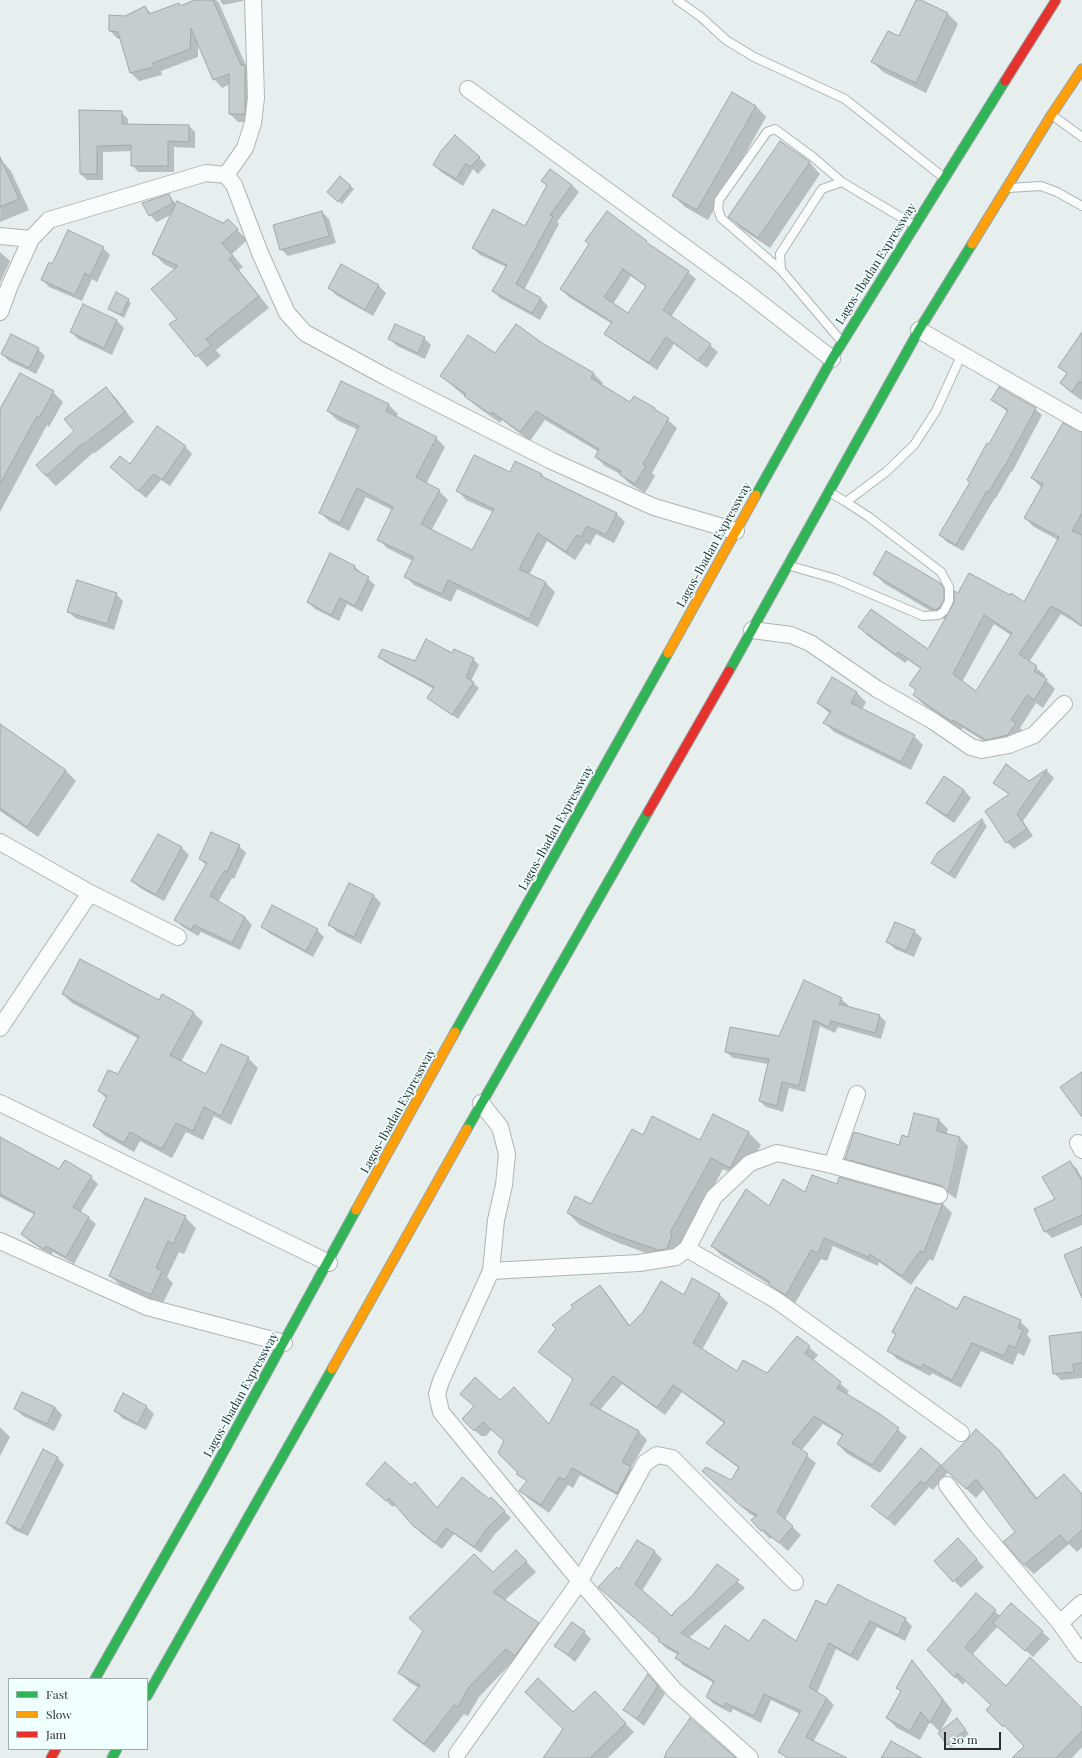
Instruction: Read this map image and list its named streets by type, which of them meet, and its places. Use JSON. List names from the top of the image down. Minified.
{"streets":{"highway":["Lagos-Ibadan Expressway"]},"legend":["Fast","Slow","Jam"],"scale_bar":"20 m"}
